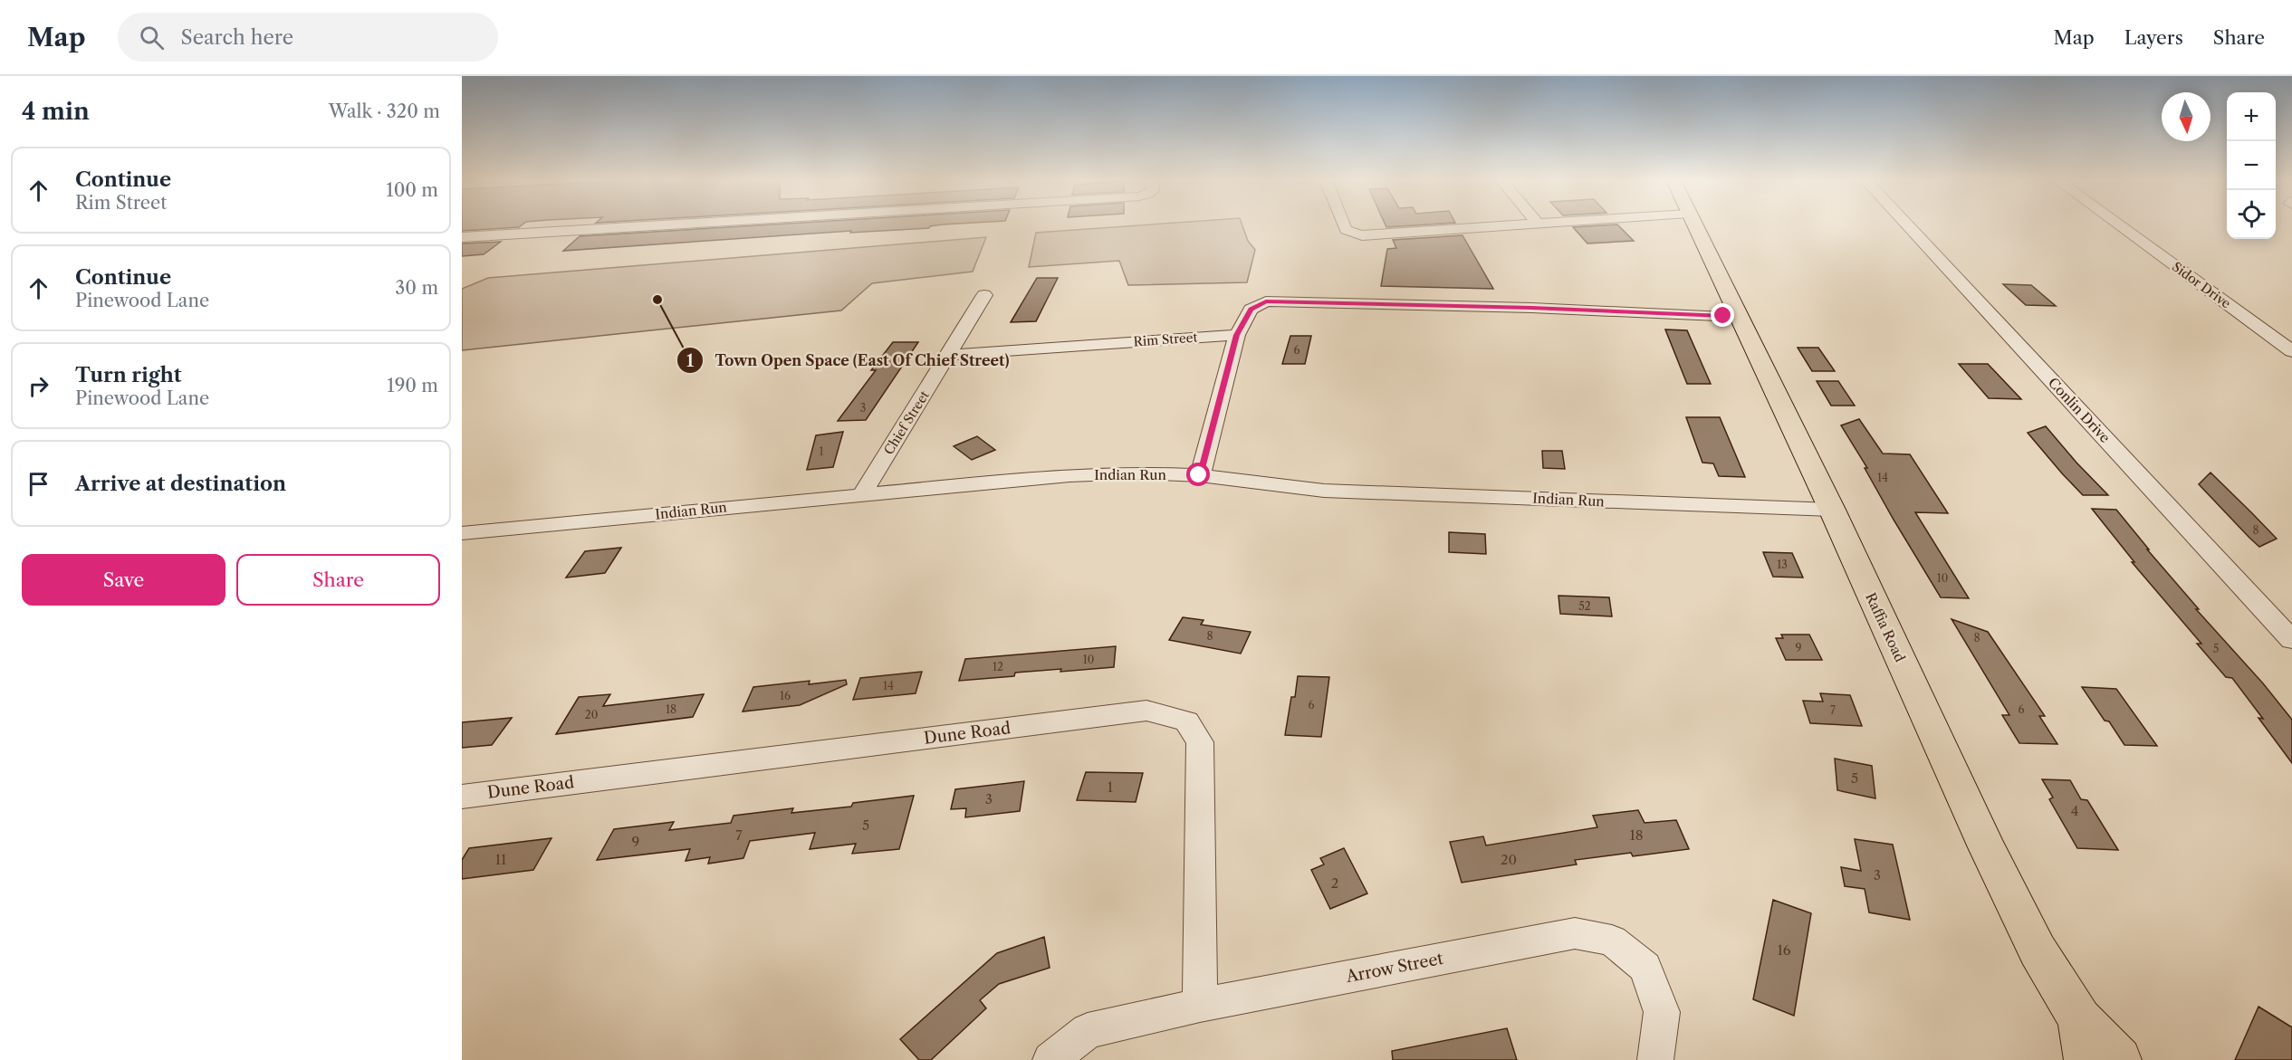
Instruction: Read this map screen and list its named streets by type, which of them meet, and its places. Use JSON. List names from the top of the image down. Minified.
{"streets":{"main road":["Raffia Road"],"street":["Sidor Drive","Rim Street","Conlin Drive","Chief Street","Indian Run","Dune Road","Arrow Street"]},"crossings":[["Rim Street","Chief Street"],["Chief Street","Indian Run"],["Indian Run","Raffia Road"],["Dune Road","Arrow Street"]],"places":["Town Open Space (East Of Chief Street)"],"house_numbers":["6","3","1","14","8","13","10","52","8","8","9","5","10","12","14","16","6","18","6","7","20","5","1","3","4","5","7","18","9","11","20","3","2","16"],"north":"bottom","page":{"header":"Map","search":"Search here","nav":["Map","Layers","Share"],"heading":["4 min","Walk · 320 m"],"map_buttons":["+","−"],"list":[["Continue","Rim Street","100 m"],["Continue","Pinewood Lane","30 m"],["Turn right","Pinewood Lane","190 m"],"Arrive at destination"],"buttons":["Save","Share"]}}
